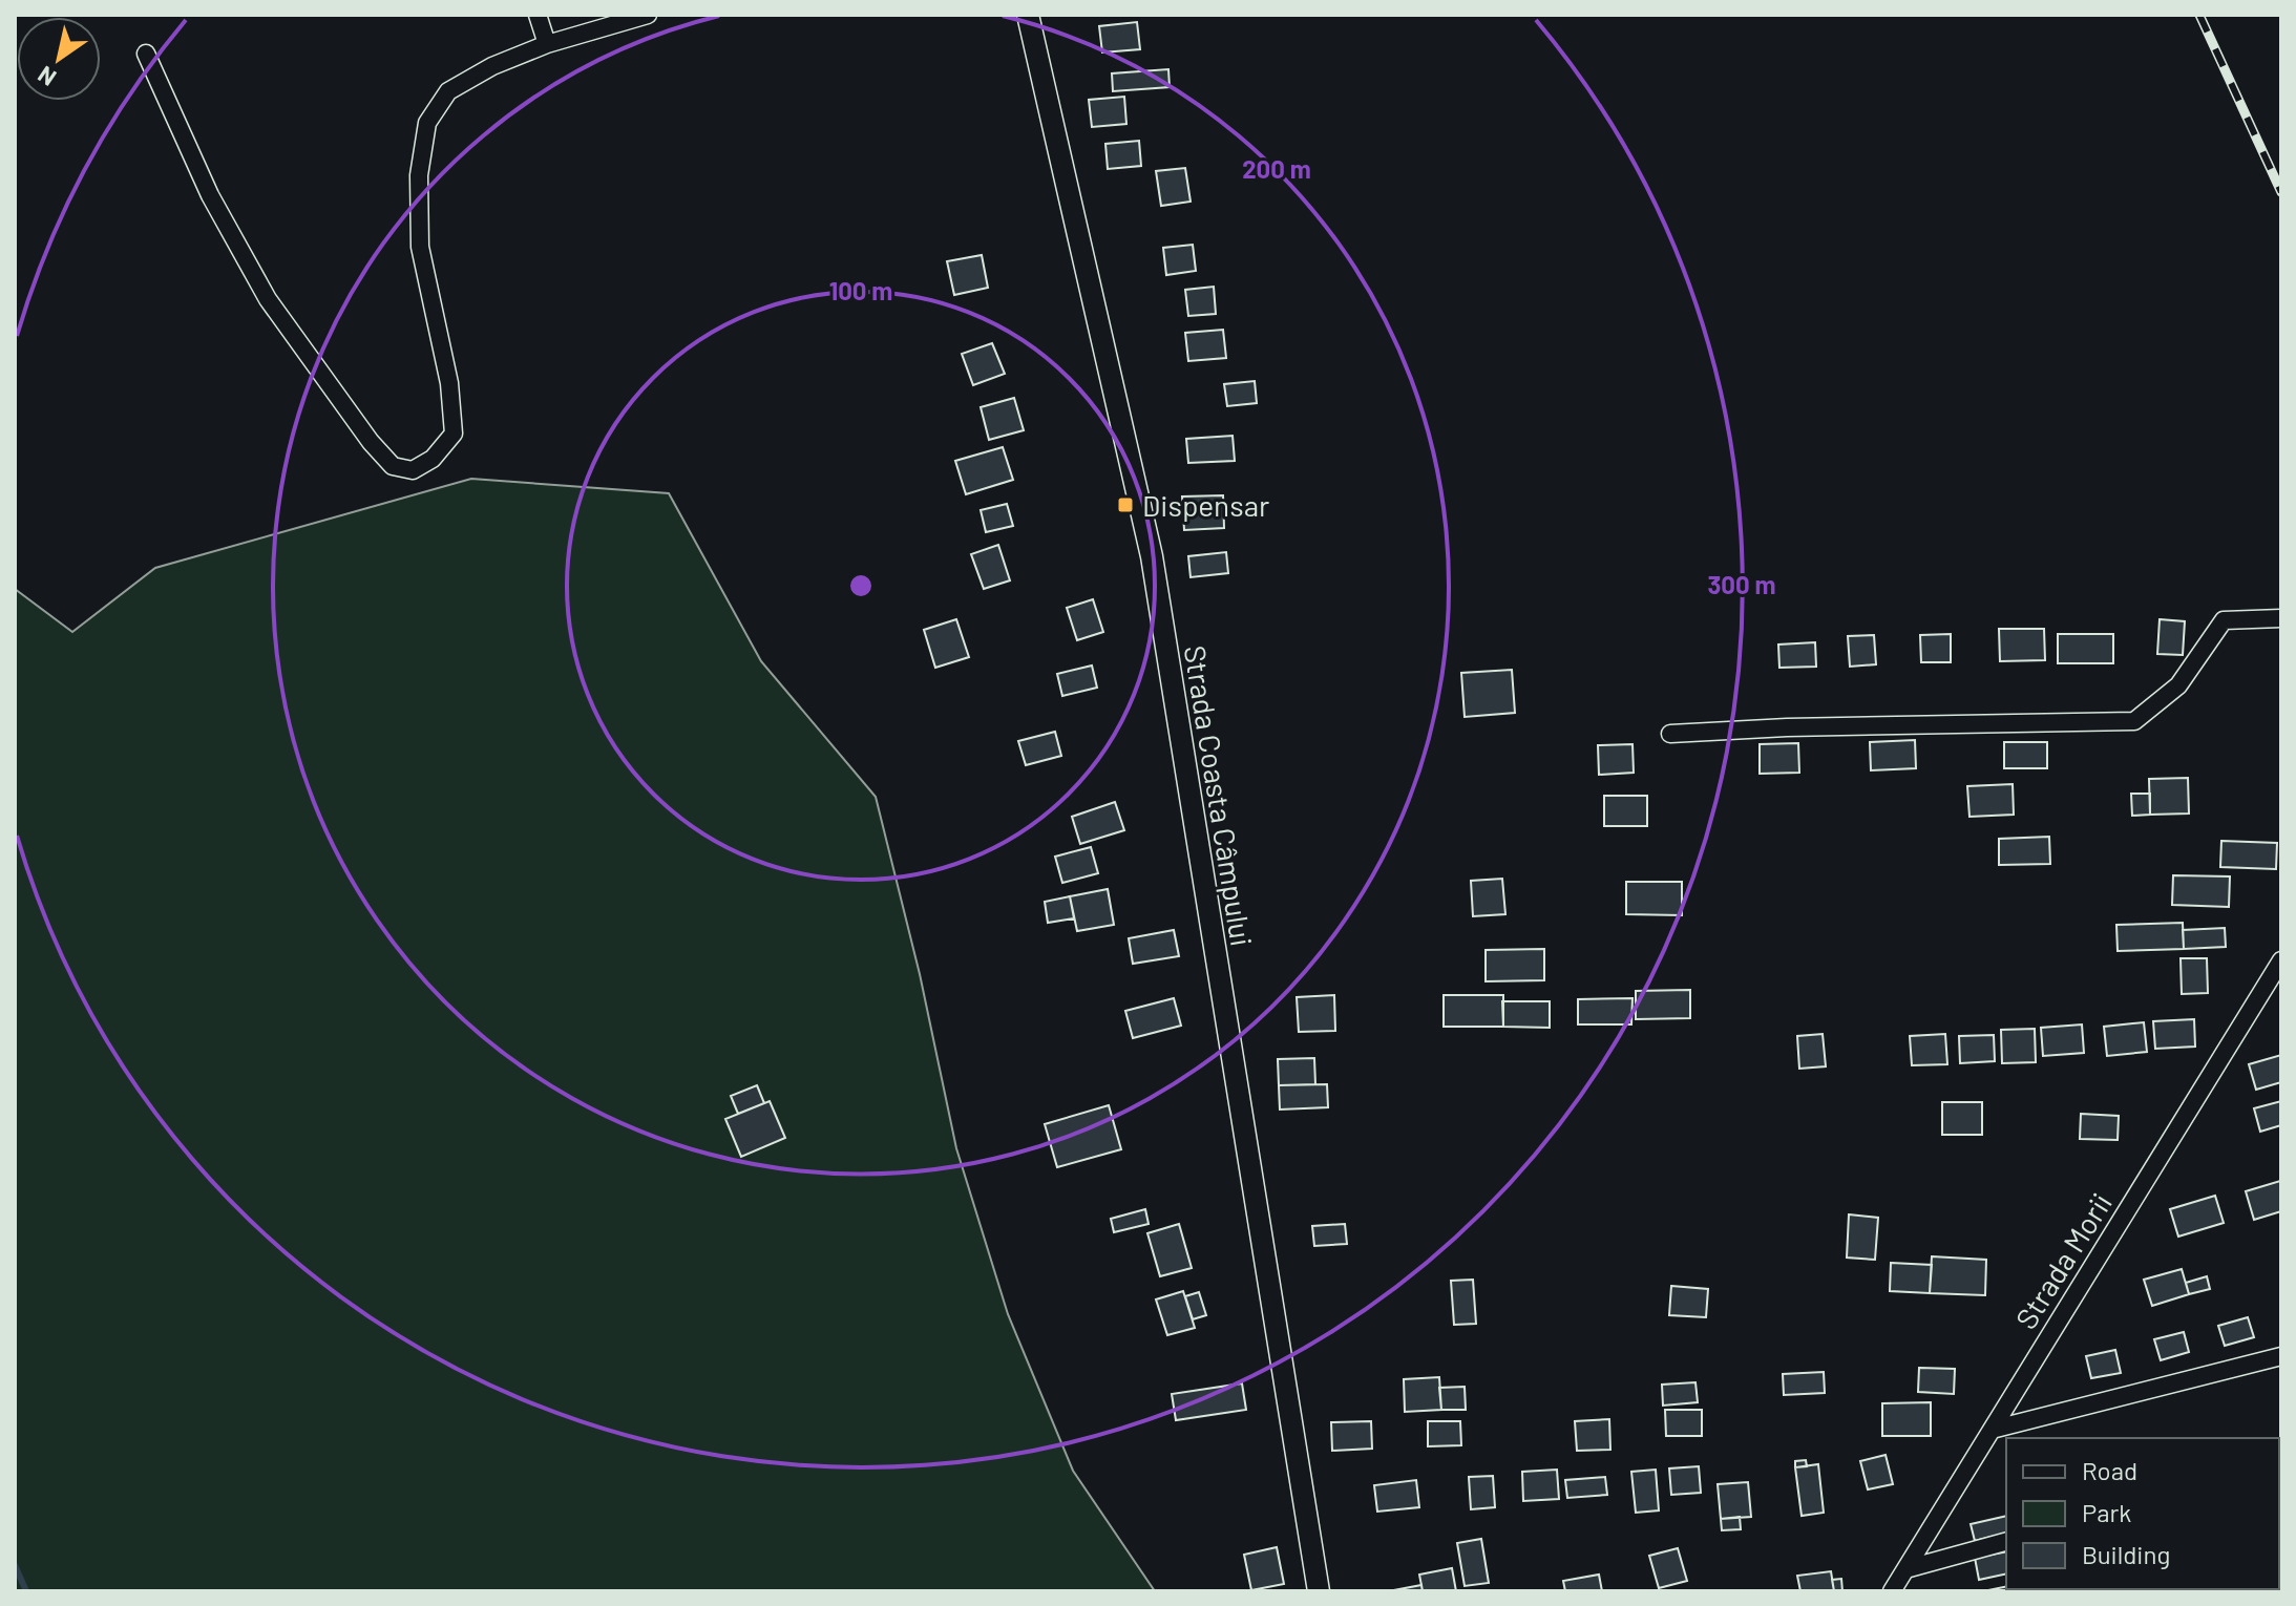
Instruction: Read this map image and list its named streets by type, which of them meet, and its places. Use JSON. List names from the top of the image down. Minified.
{"streets":{"street":["Strada Coasta Câmpului","Strada Morii"]},"places":{"transit":["Dispensar"]},"legend":["Road","Park","Building"],"north":"bottom left","rings":["200 m","100 m","300 m"]}
